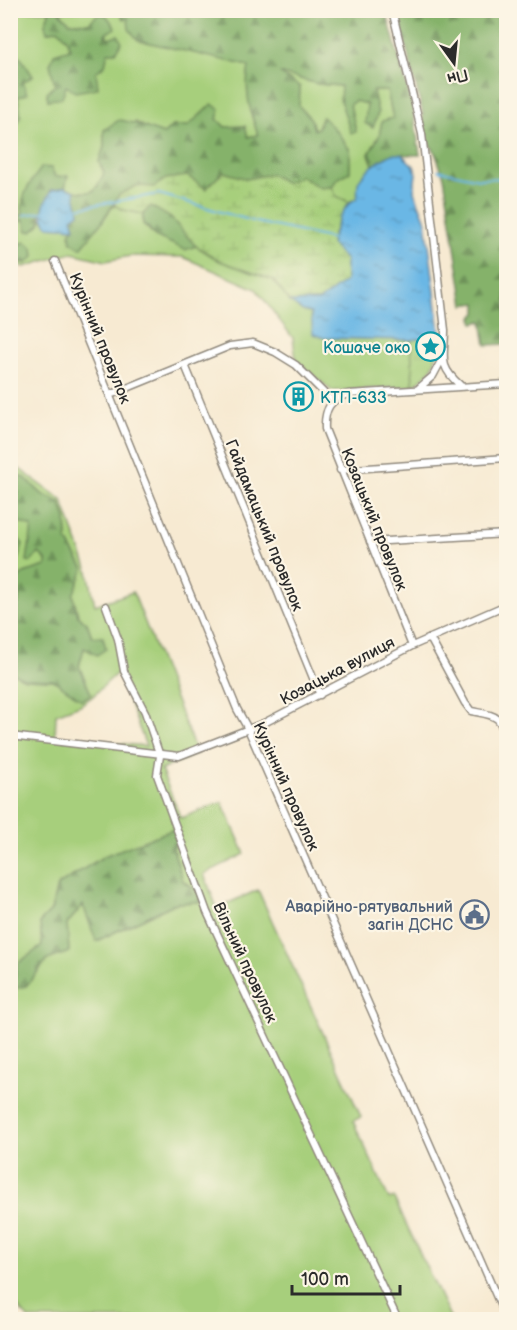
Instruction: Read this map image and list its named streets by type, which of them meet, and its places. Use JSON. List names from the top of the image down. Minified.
{"streets":{"street":["Курінний провулок","Козацький провулок","Гайдамацький провулок","Козацька вулиця","Вільний провулок"]},"crossings":[["Курінний провулок","Козацька вулиця"],["Козацький провулок","Козацька вулиця"],["Гайдамацький провулок","Козацька вулиця"],["Козацька вулиця","Вільний провулок"]],"places":{"place":["Кошаче око"],"building":["КТП-633"],"public building":["Аварійно-рятувальний загін ДСНС"]},"scale_bar":"100 m","north":"bottom"}
